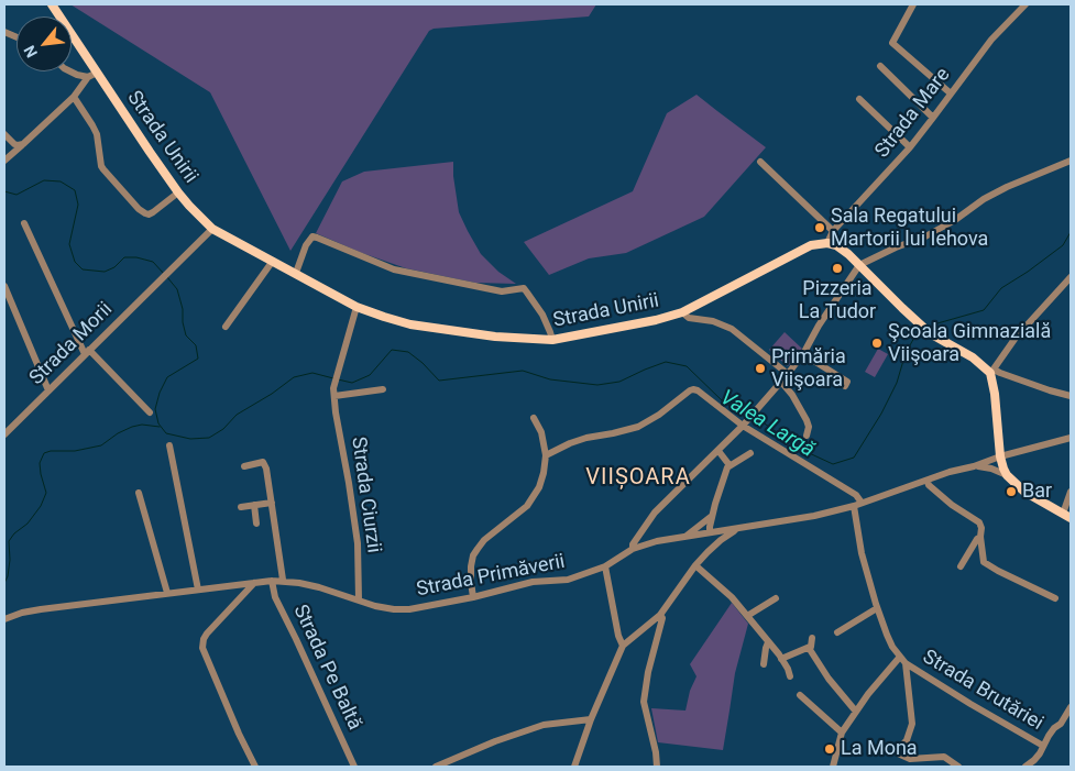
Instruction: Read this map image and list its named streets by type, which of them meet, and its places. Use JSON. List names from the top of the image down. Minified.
{"streets":{"main road":["Strada Unirii"],"street":["Strada Mare","Strada Morii","Strada Ciurzii","Strada Primăverii","Strada Pe Baltă","Strada Brutăriei"]},"crossings":[["Strada Mare","Strada Unirii"],["Strada Unirii","Strada Morii"],["Strada Unirii","Strada Ciurzii"],["Strada Ciurzii","Strada Primăverii"],["Strada Primăverii","Strada Pe Baltă"]],"districts":["VIIȘOARA"],"water":["Valea Largă"],"places":["Sala Regatului Martorii lui Iehova","Pizzeria La Tudor","Şcoala Gimnazială Viişoara","Primăria Viişoara","Bar","La Mona"],"north":"bottom left"}
